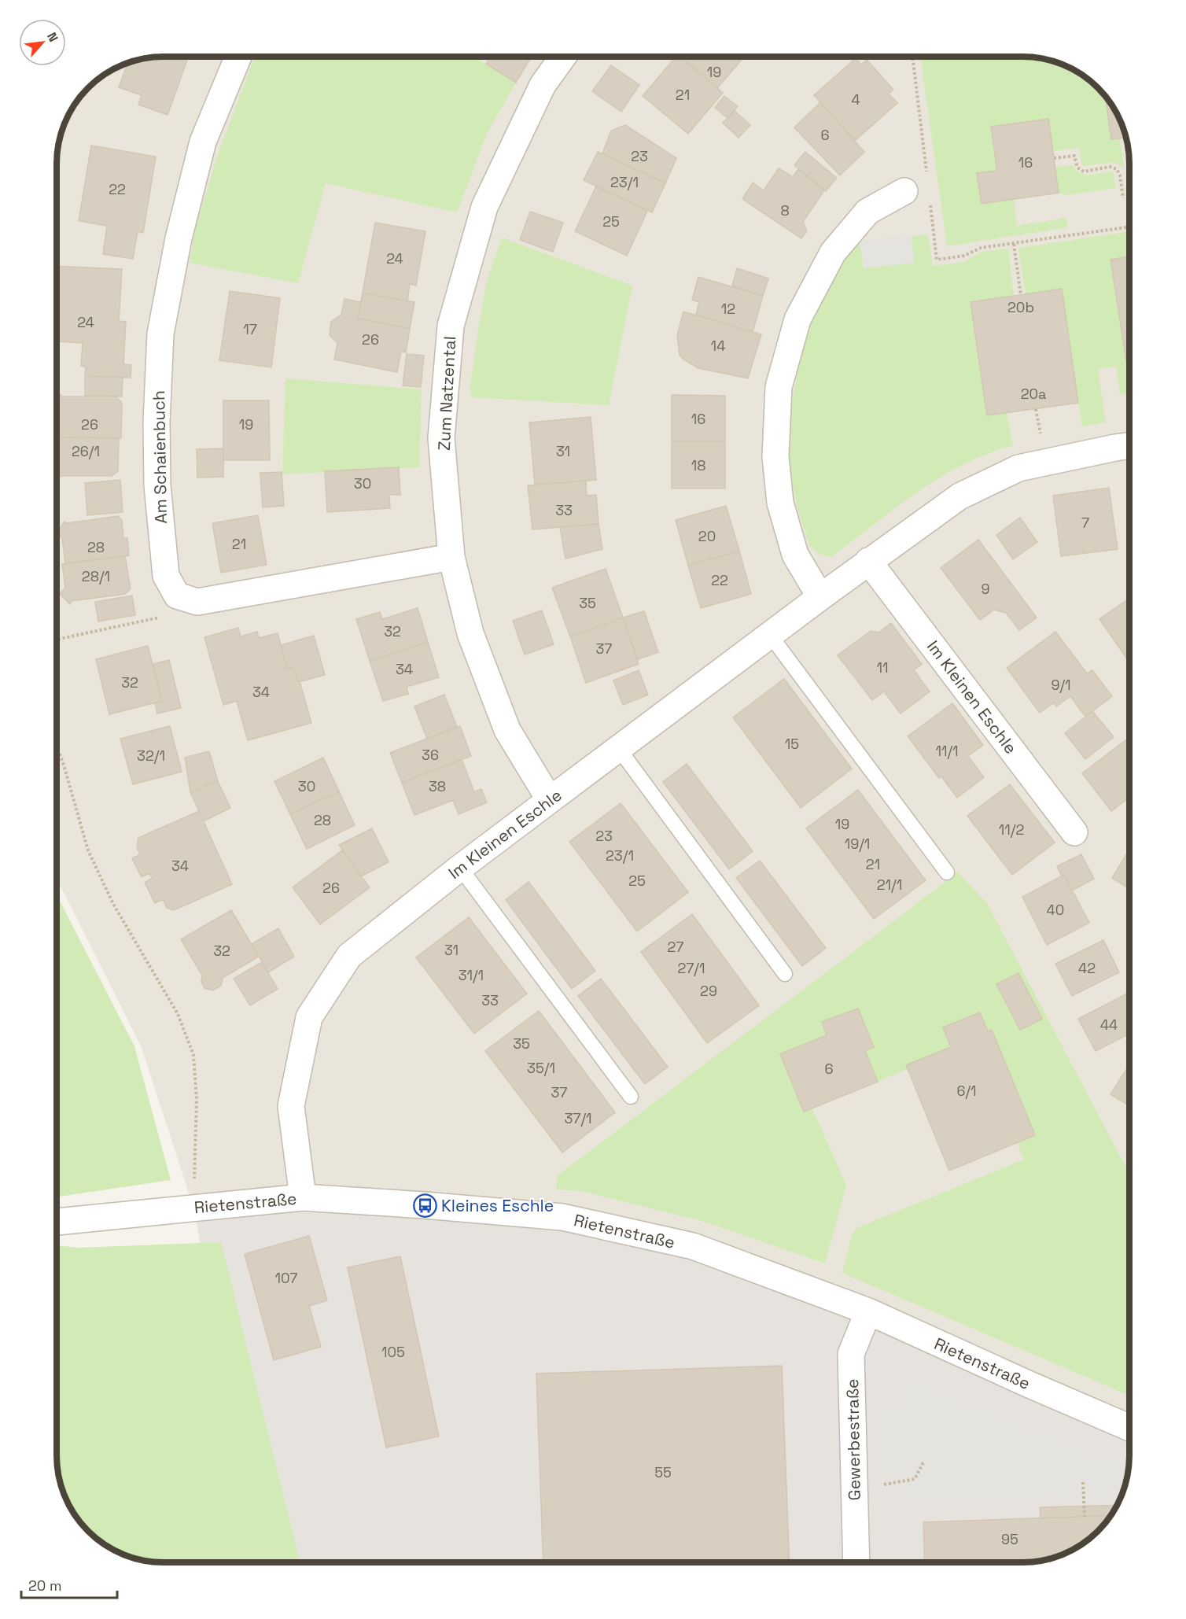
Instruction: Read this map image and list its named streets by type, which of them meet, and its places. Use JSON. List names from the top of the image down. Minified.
{"streets":{"street":["Zum Natzental","Am Schaienbuch","Im Kleinen Eschle","Rietenstraße","Gewerbestraße"]},"crossings":[["Zum Natzental","Im Kleinen Eschle"],["Im Kleinen Eschle","Rietenstraße"],["Rietenstraße","Gewerbestraße"]],"places":{"bus stop":["Kleines Eschle"]},"house_numbers":["19","21","4","6","23","16","23/1","22","8","25","24","20b","12","24","17","26","14","20a","16","26","19","26/1","31","18","30","33","7","20","21","28","28/1","22","9","35","32","37","11","34","32","9/1","34","15","11/1","36","32/1","30","38","28","19","11/2","23","19/1","23/1","21","34","25","21/1","26","40","27","31","32","27/1","42","31/1","29","33","44","35","35/1","6","6/1","37","37/1","107","105","55","95"],"scale_bar":"20 m","north":"top right"}
